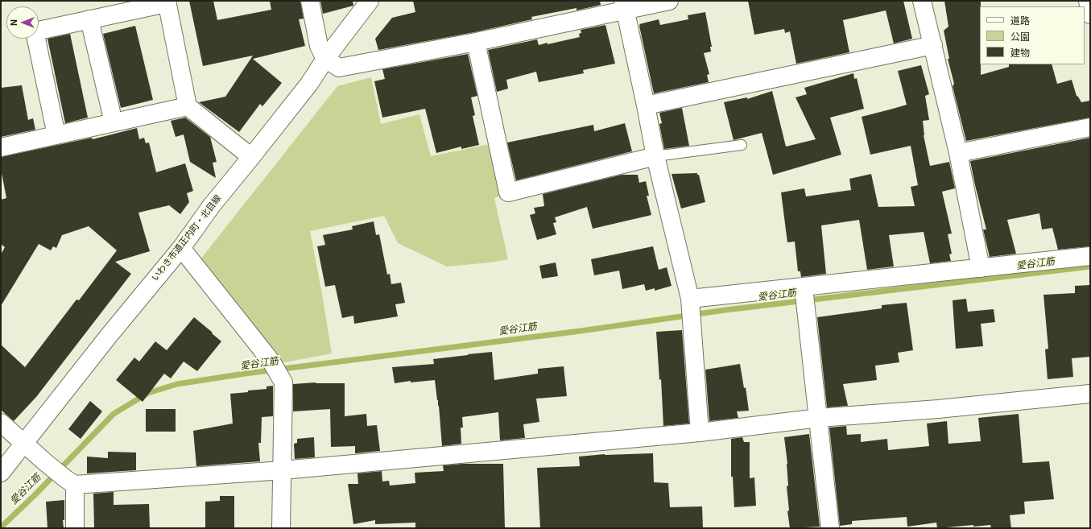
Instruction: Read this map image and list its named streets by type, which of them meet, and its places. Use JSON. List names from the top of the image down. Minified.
{"streets":{"street":["いわき市道正内町・北目線"]},"water":["愛谷江筋"],"legend":["道路","公園","建物"],"north":"left"}
